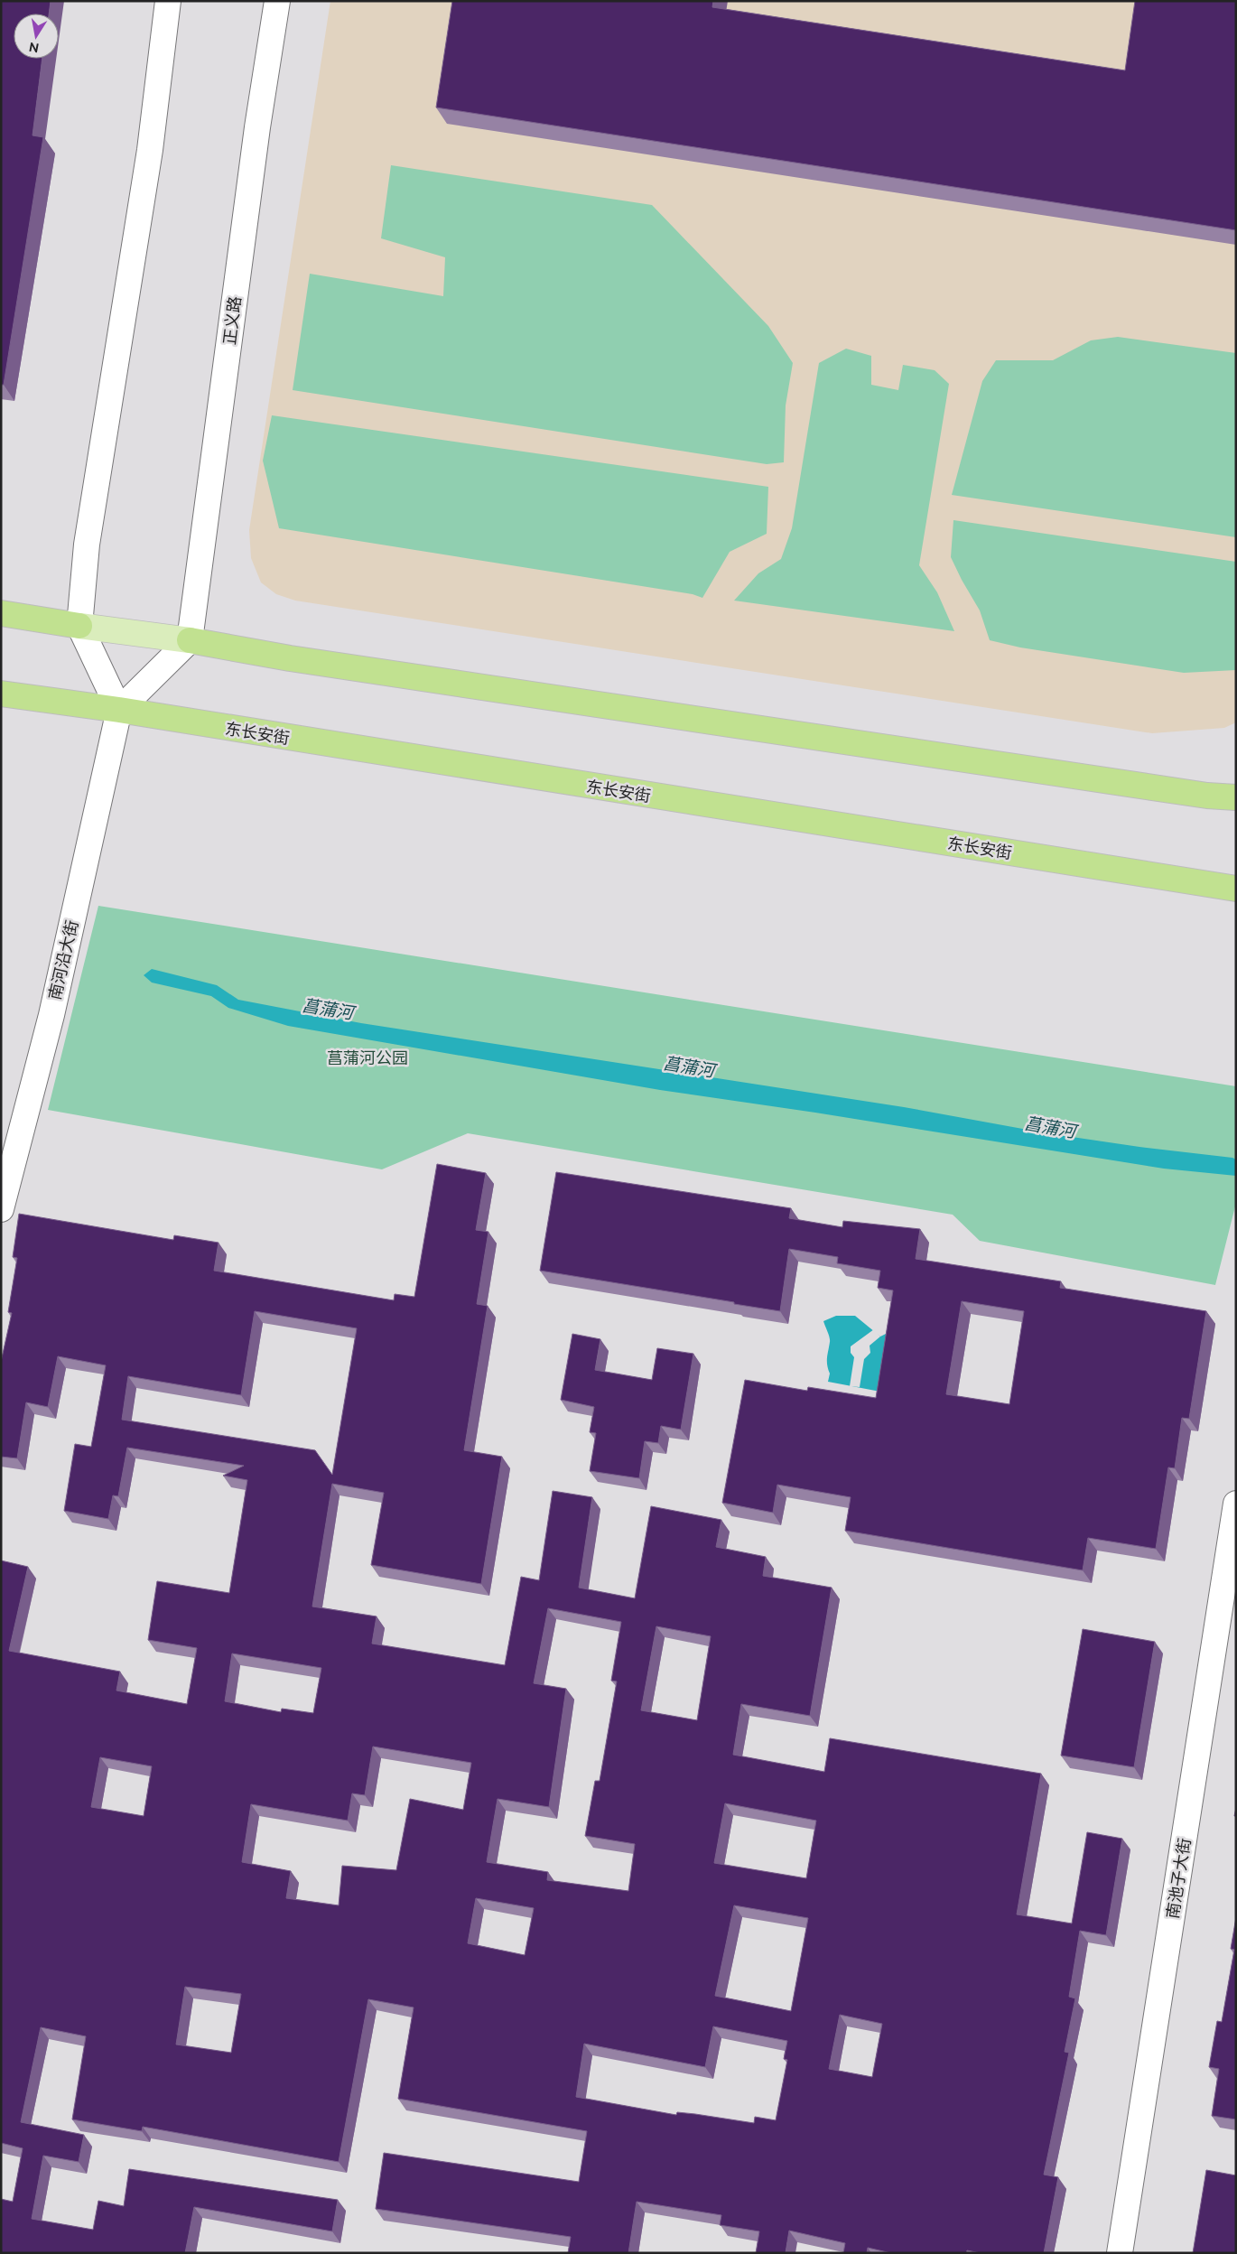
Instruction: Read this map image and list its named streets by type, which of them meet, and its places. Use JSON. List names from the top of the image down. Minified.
{"streets":{"highway":["东长安街"],"street":["正义路","南河沿大街","南池子大街"]},"crossings":[["东长安街","南河沿大街"]],"water":["菖蒲河"],"parks":["菖蒲河公园"],"north":"bottom"}
